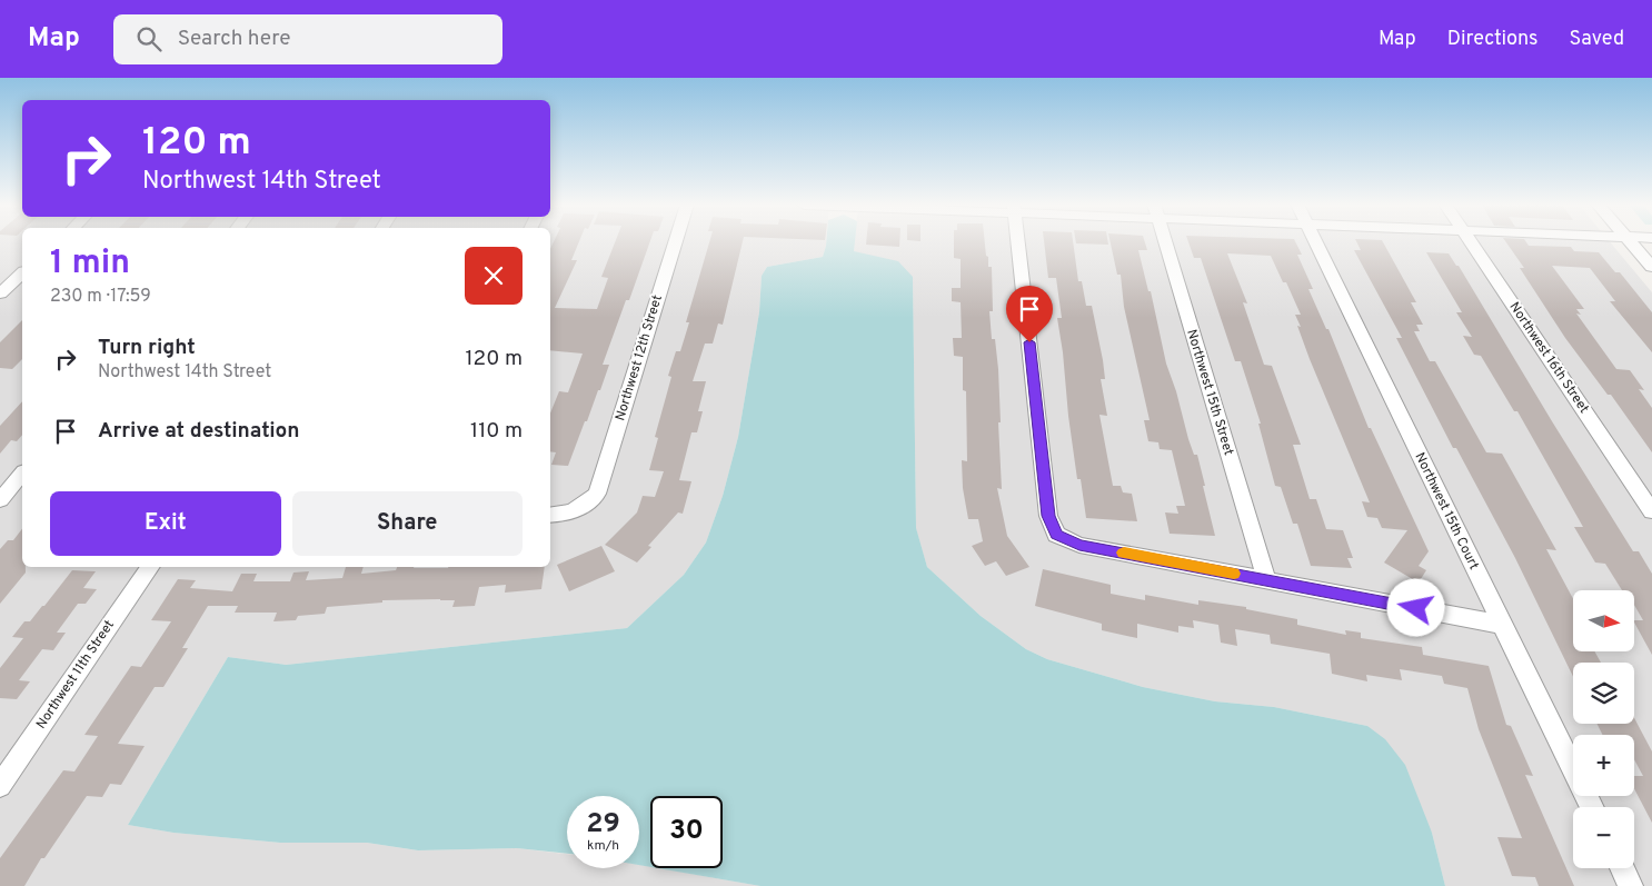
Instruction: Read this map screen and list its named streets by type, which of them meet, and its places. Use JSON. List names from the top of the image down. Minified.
{"streets":{"street":["Northwest 12th Street","Northwest 16th Street","Northwest 15th Street","Northwest 15th Court","Northwest 11th Street"]},"north":"right","page":{"header":"Map","search":"Search here","nav":["Map","Directions","Saved"],"turn":["120 m","Northwest 14th Street"],"heading":["1 min","230 m · 17:59"],"list":[{"name":"Turn right","note":"Northwest 14th Street","value":"120 m"},{"name":"Arrive at destination","value":"110 m"}],"buttons":["Exit","Share"],"map_buttons":["+","−"],"speed":"29 km/h","limit":"30"}}
